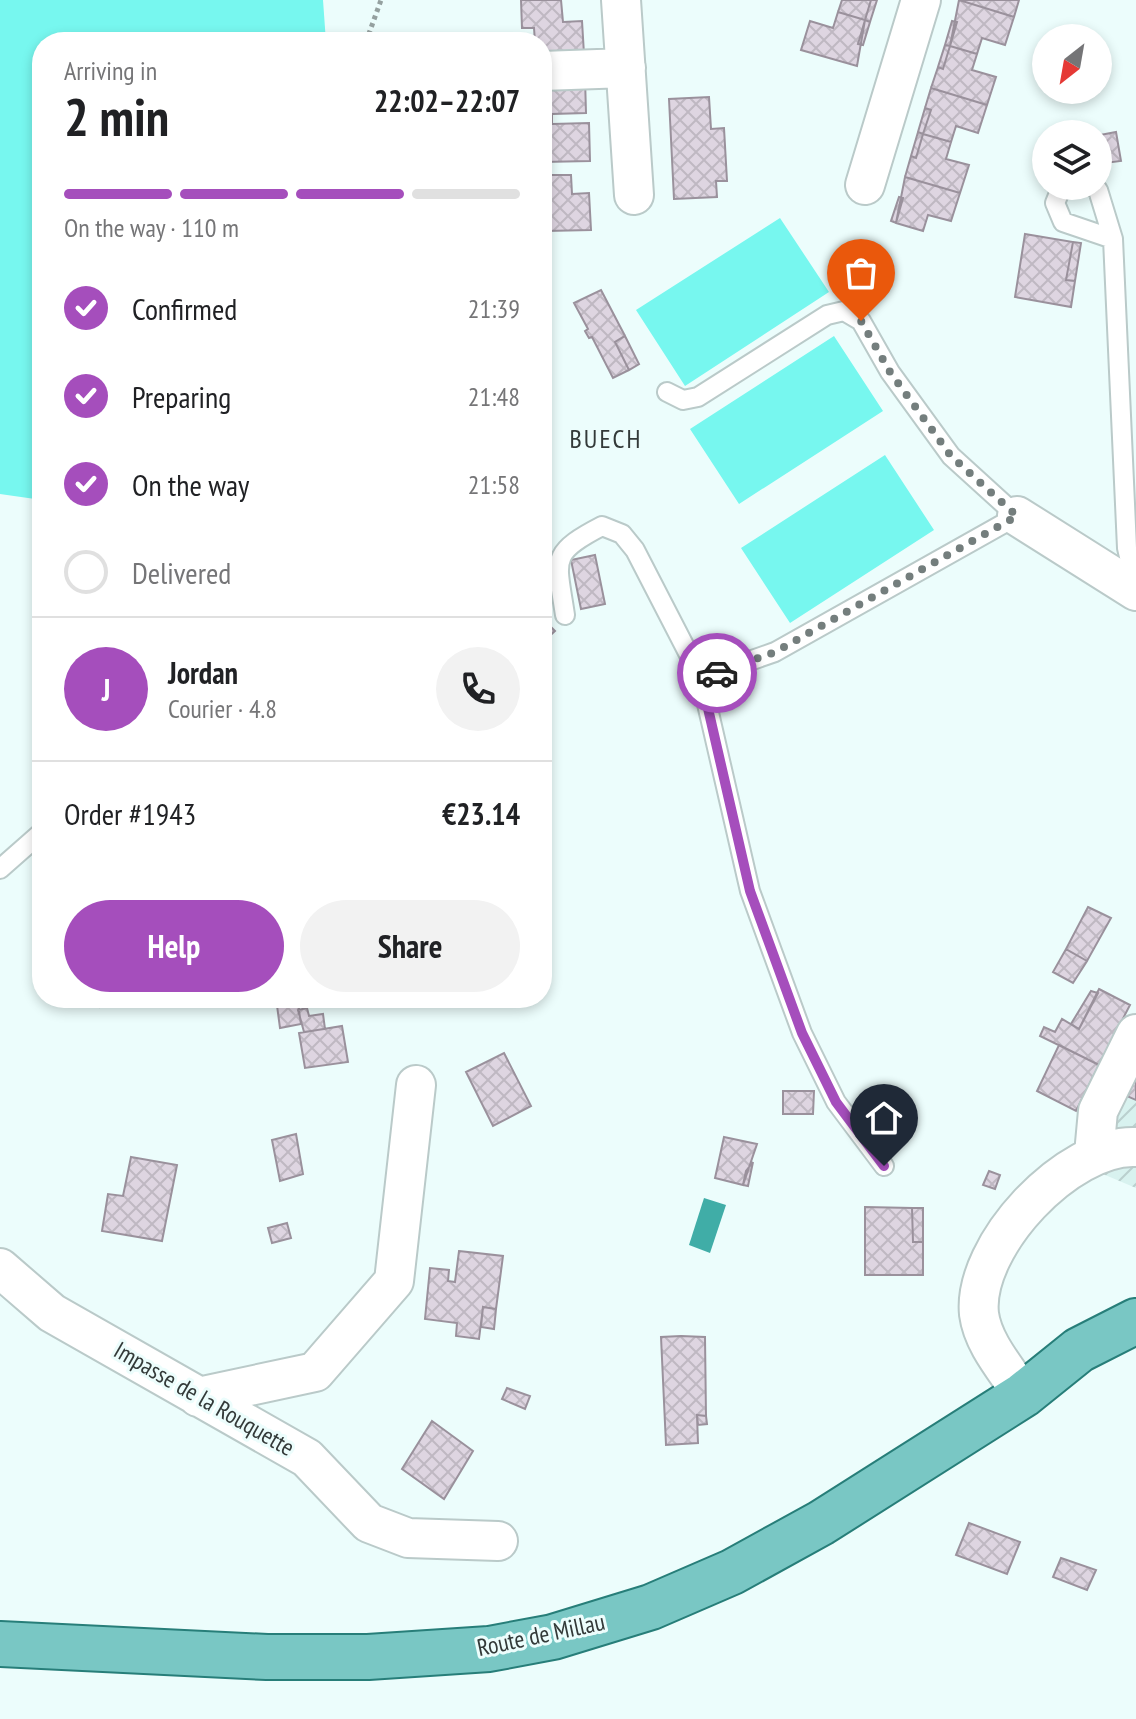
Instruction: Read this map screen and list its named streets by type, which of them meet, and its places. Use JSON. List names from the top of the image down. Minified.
{"streets":{"main road":["Route de Millau"],"street":["Impasse de la Rouquette"]},"districts":["BUECH"],"north":"bottom left","page":{"heading":["2 min","Arriving in","22:02–22:07"],"panel":["Jordan","Courier · 4.8","Order #1943","€23.14"],"bar":"On the way · 110 m","list":[["Confirmed","21:39"],["Preparing","21:48"],["On the way","21:58"],"Delivered"],"round":"J","buttons":["Help","Share"]}}
